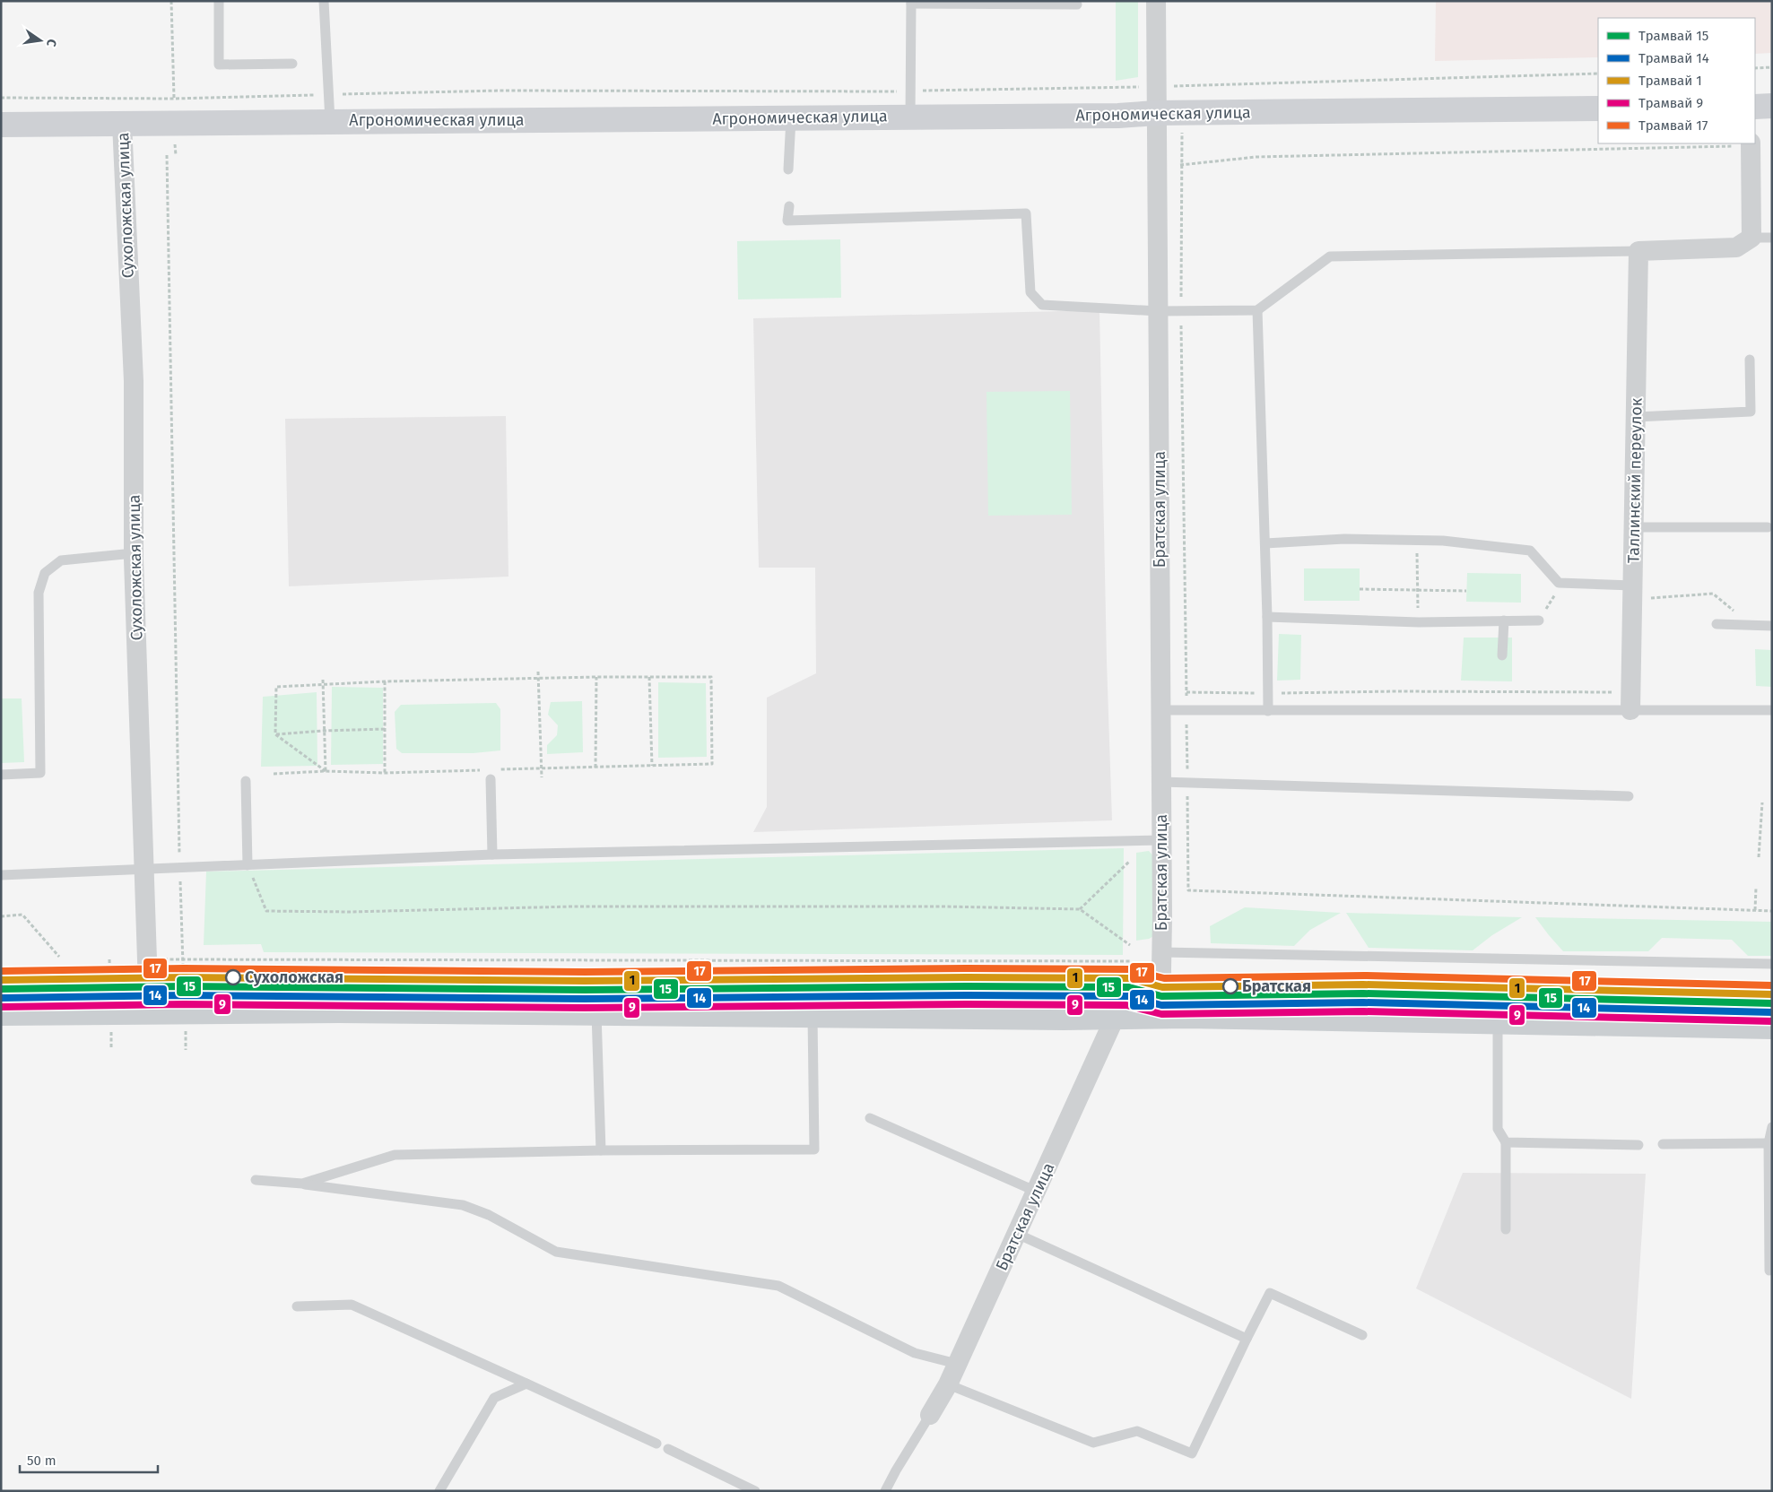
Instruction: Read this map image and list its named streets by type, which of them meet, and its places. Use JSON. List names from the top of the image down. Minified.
{"streets":{"street":["Агрономическая улица","Сухоложская улица","Таллинский переулок","Братская улица"]},"crossings":[["Агрономическая улица","Сухоложская улица"],["Агрономическая улица","Братская улица"]],"places":["Сухоложская","Братская"],"lines":["tram line 17","tram line 1","tram line 15","tram line 14","tram line 9"],"legend":["Трамвай 15","Трамвай 14","Трамвай 1","Трамвай 9","Трамвай 17"],"scale_bar":"50 m","north":"right"}
